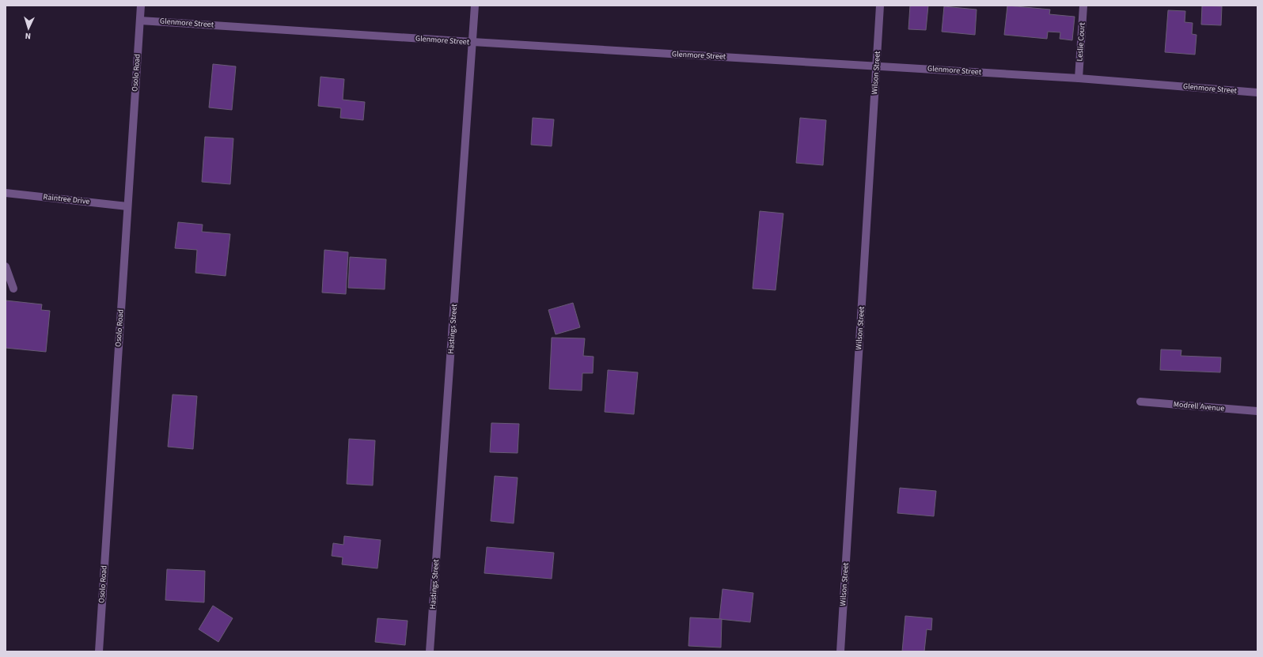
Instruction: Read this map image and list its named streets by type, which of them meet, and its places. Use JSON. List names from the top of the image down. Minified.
{"streets":{"street":["Glenmore Street","Leslie Court","Osolo Road","Wilson Street","Raintree Drive","Hastings Street","Modrell Avenue"]},"crossings":[["Glenmore Street","Leslie Court"],["Glenmore Street","Osolo Road"],["Glenmore Street","Wilson Street"],["Glenmore Street","Hastings Street"],["Osolo Road","Raintree Drive"]],"north":"bottom"}
